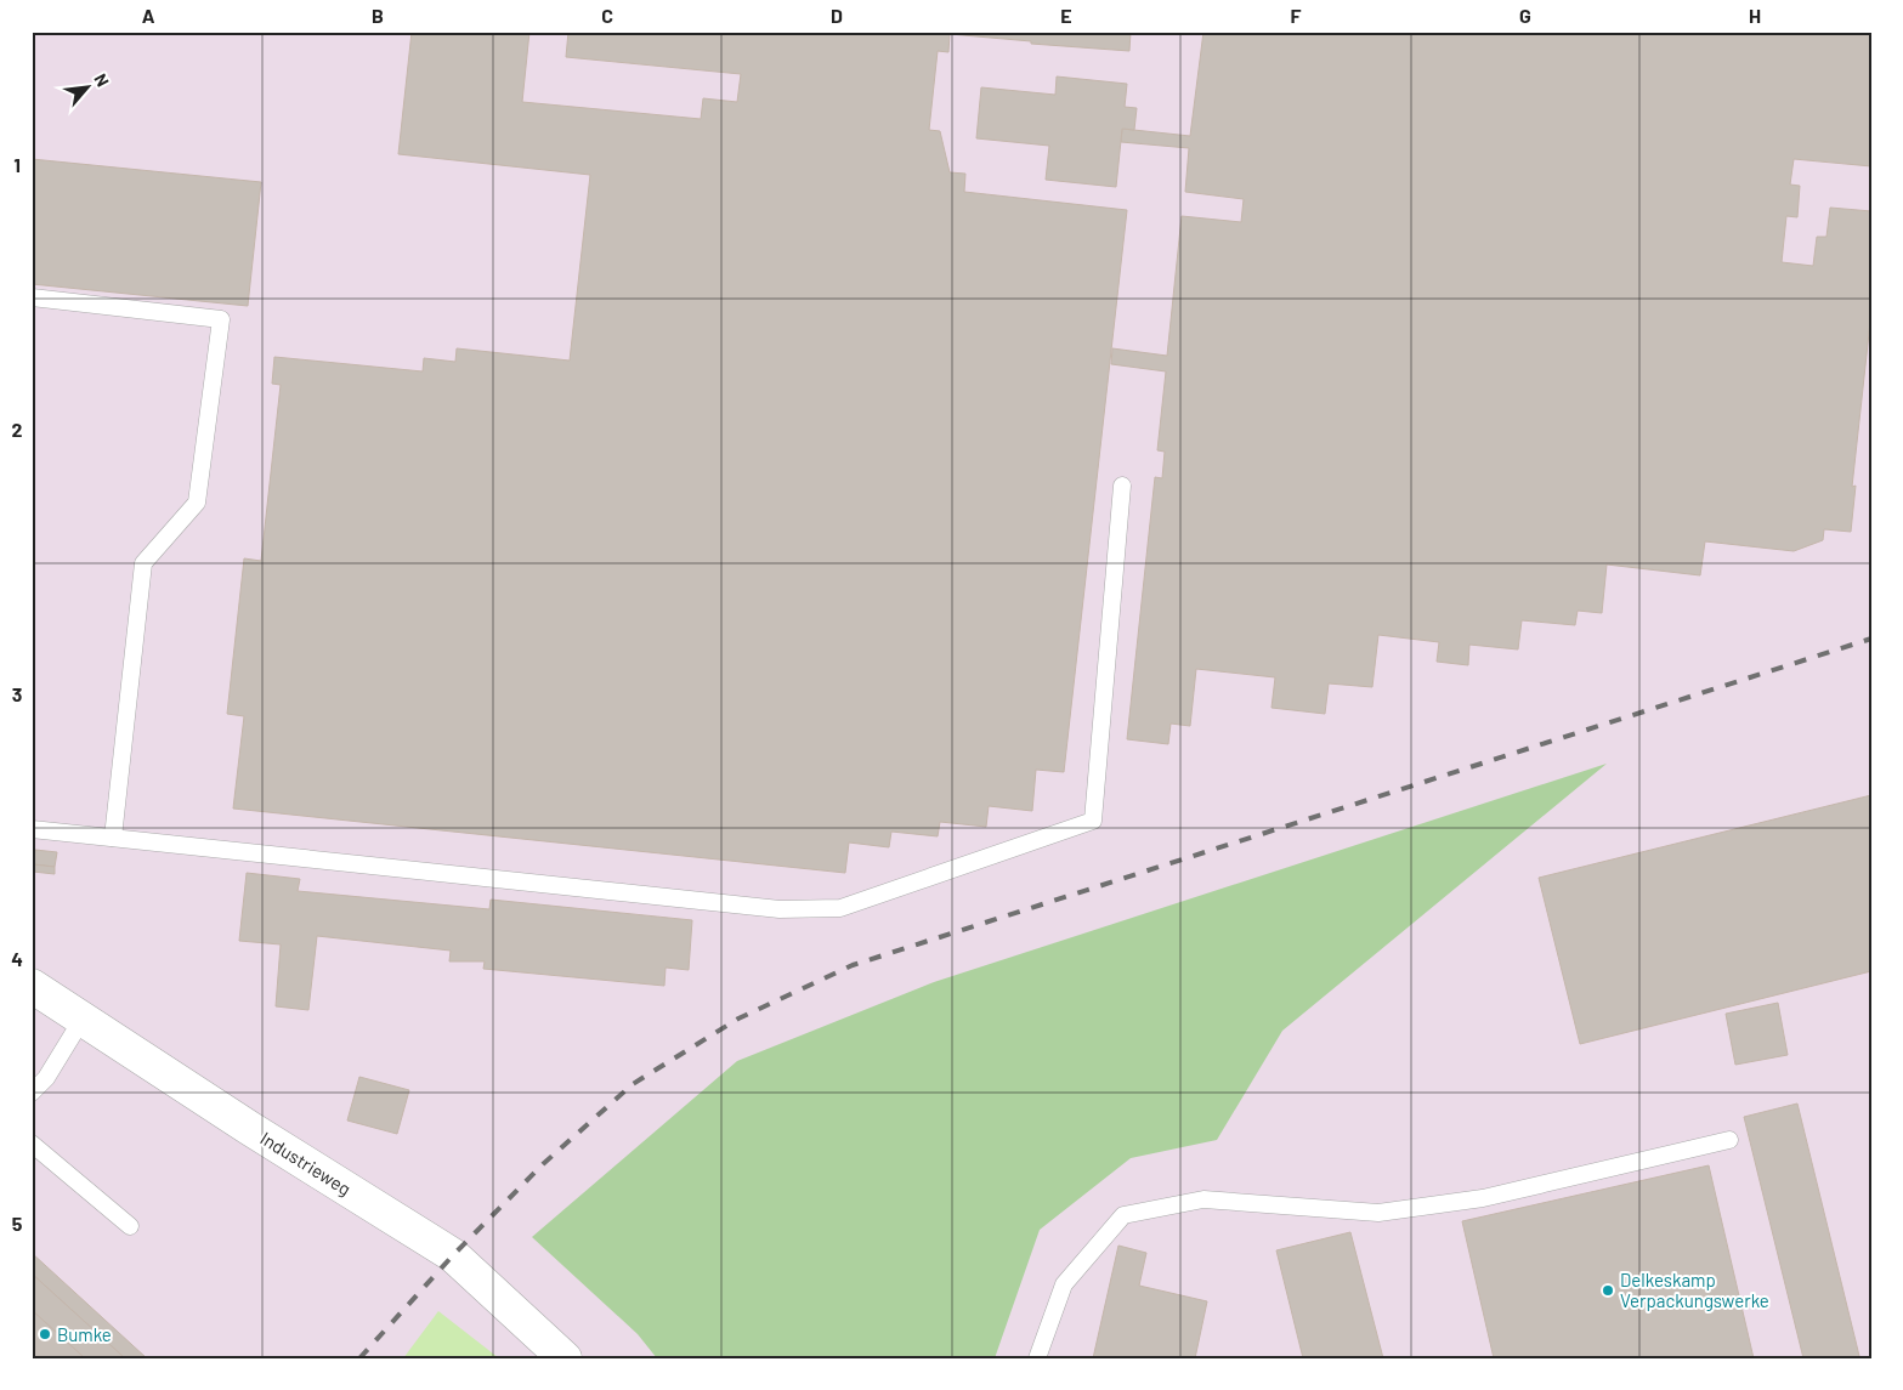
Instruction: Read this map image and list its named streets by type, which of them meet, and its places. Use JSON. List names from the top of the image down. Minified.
{"streets":{"street":["Industrieweg"]},"places":["Delkeskamp Verpackungswerke","Bumke"],"north":"top right","grid":{"columns":["A","B","C","D","E","F","G","H"],"rows":["1","2","3","4","5"]}}
